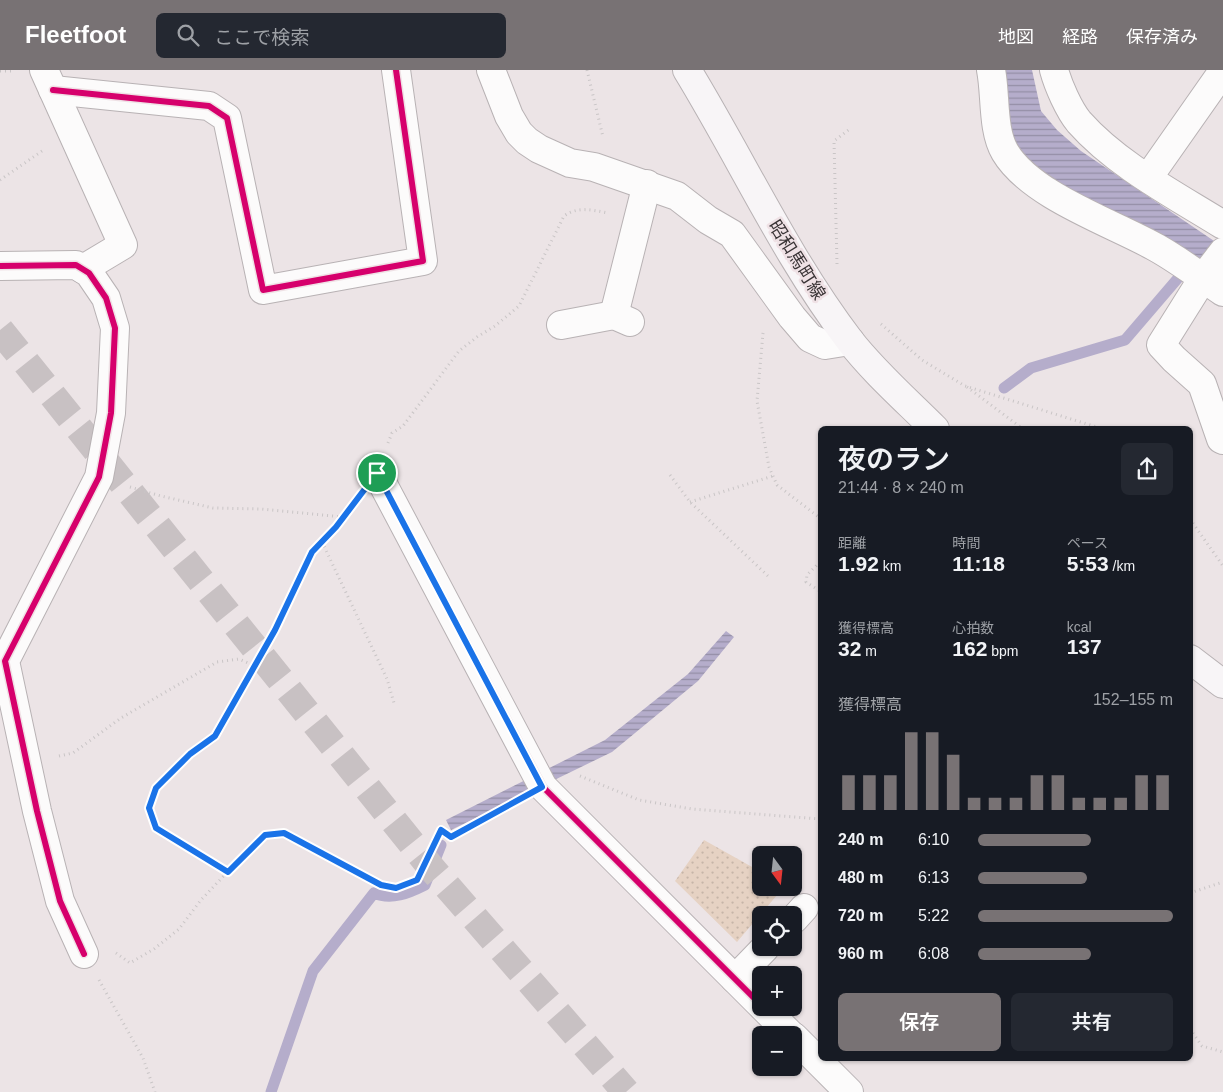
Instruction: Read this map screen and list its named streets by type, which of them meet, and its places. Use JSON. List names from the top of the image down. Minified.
{"streets":{"main road":["昭和馬町線"]},"north":"bottom","page":{"header":"Fleetfoot","search":"ここで検索","nav":["地図","経路","保存済み"],"heading":["夜のラン","21:44 · 8 × 240 m"],"stats":[["距離","1.92 km"],["時間","11:18"],["ペース","5:53 /km"],["獲得標高","32 m"],["心拍数","162 bpm"],["kcal","137"]],"chart":["獲得標高","152–155 m"],"list":[{"name":"240 m","note":"6:10"},{"name":"480 m","note":"6:13"},{"name":"720 m","note":"5:22"},{"name":"960 m","note":"6:08"}],"map_buttons":["+","−"],"buttons":["保存","共有"]}}
